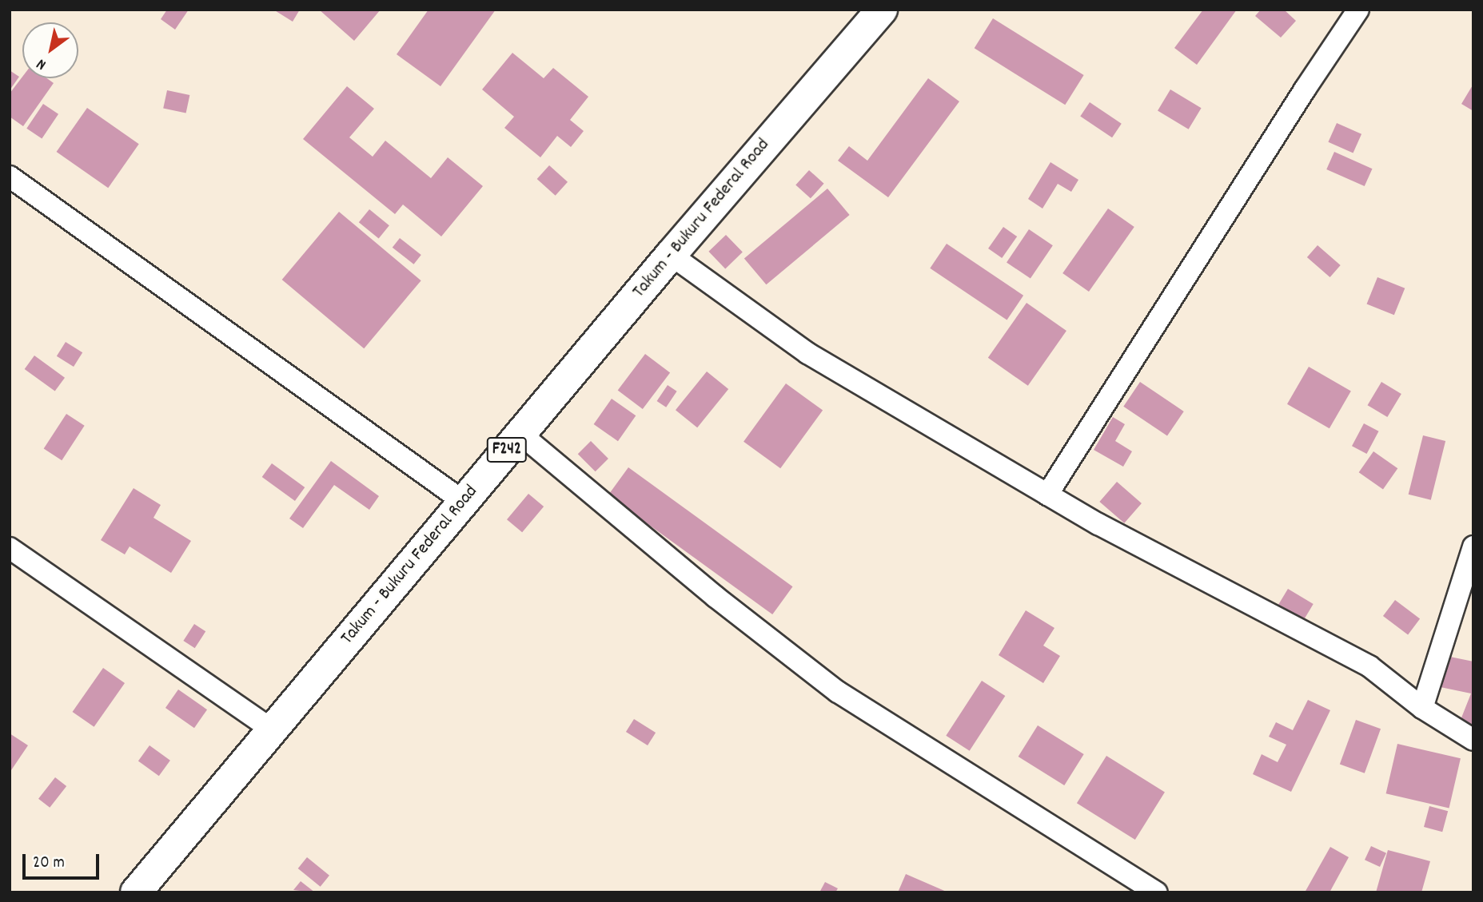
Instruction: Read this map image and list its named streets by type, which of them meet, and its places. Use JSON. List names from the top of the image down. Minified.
{"streets":{"main road":["Takum - Bukuru Federal Road","F242"]},"scale_bar":"20 m","north":"bottom left"}
